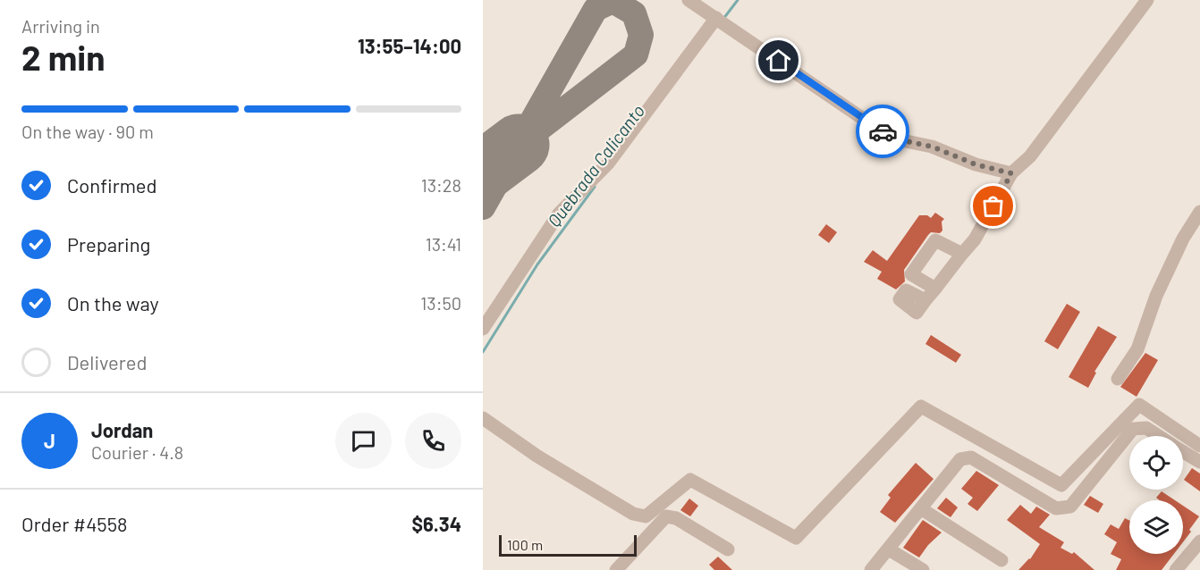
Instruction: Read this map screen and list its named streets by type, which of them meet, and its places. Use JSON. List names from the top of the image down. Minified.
{"water":["Quebrada Calicanto"],"scale_bar":"100 m","page":{"heading":["2 min","Arriving in","13:55–14:00"],"panel":["Jordan","Courier · 4.8","Order #4558","$6.34"],"bar":"On the way · 90 m","list":[["Confirmed","13:28"],["Preparing","13:41"],["On the way","13:50"],"Delivered"],"round":"J","scale":"100 m"}}
